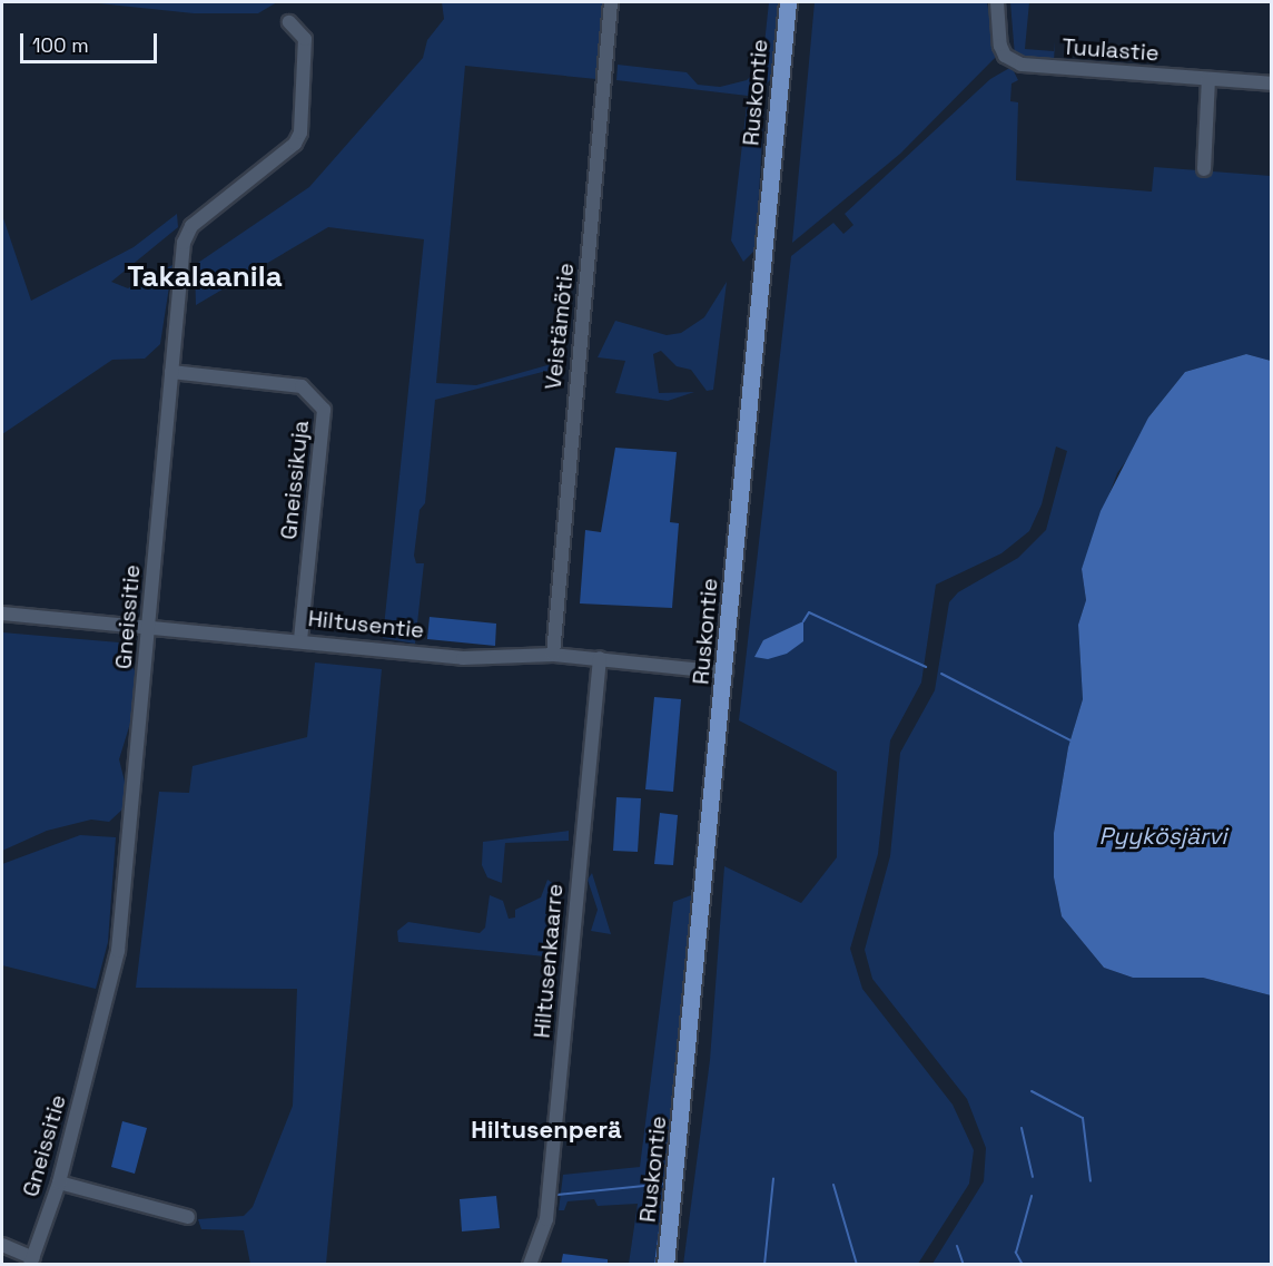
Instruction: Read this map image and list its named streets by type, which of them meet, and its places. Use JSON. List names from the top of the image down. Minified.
{"streets":{"main road":["Ruskontie"],"street":["Tuulastie","Veistämötie","Gneissikuja","Gneissitie","Hiltusentie","Hiltusenkaarre"]},"crossings":[["Ruskontie","Hiltusentie"],["Veistämötie","Hiltusentie"],["Gneissikuja","Gneissitie"],["Gneissikuja","Hiltusentie"],["Gneissitie","Hiltusentie"],["Hiltusentie","Hiltusenkaarre"]],"districts":["Takalaanila","Hiltusenperä"],"water":["Pyykösjärvi"],"scale_bar":"100 m"}
